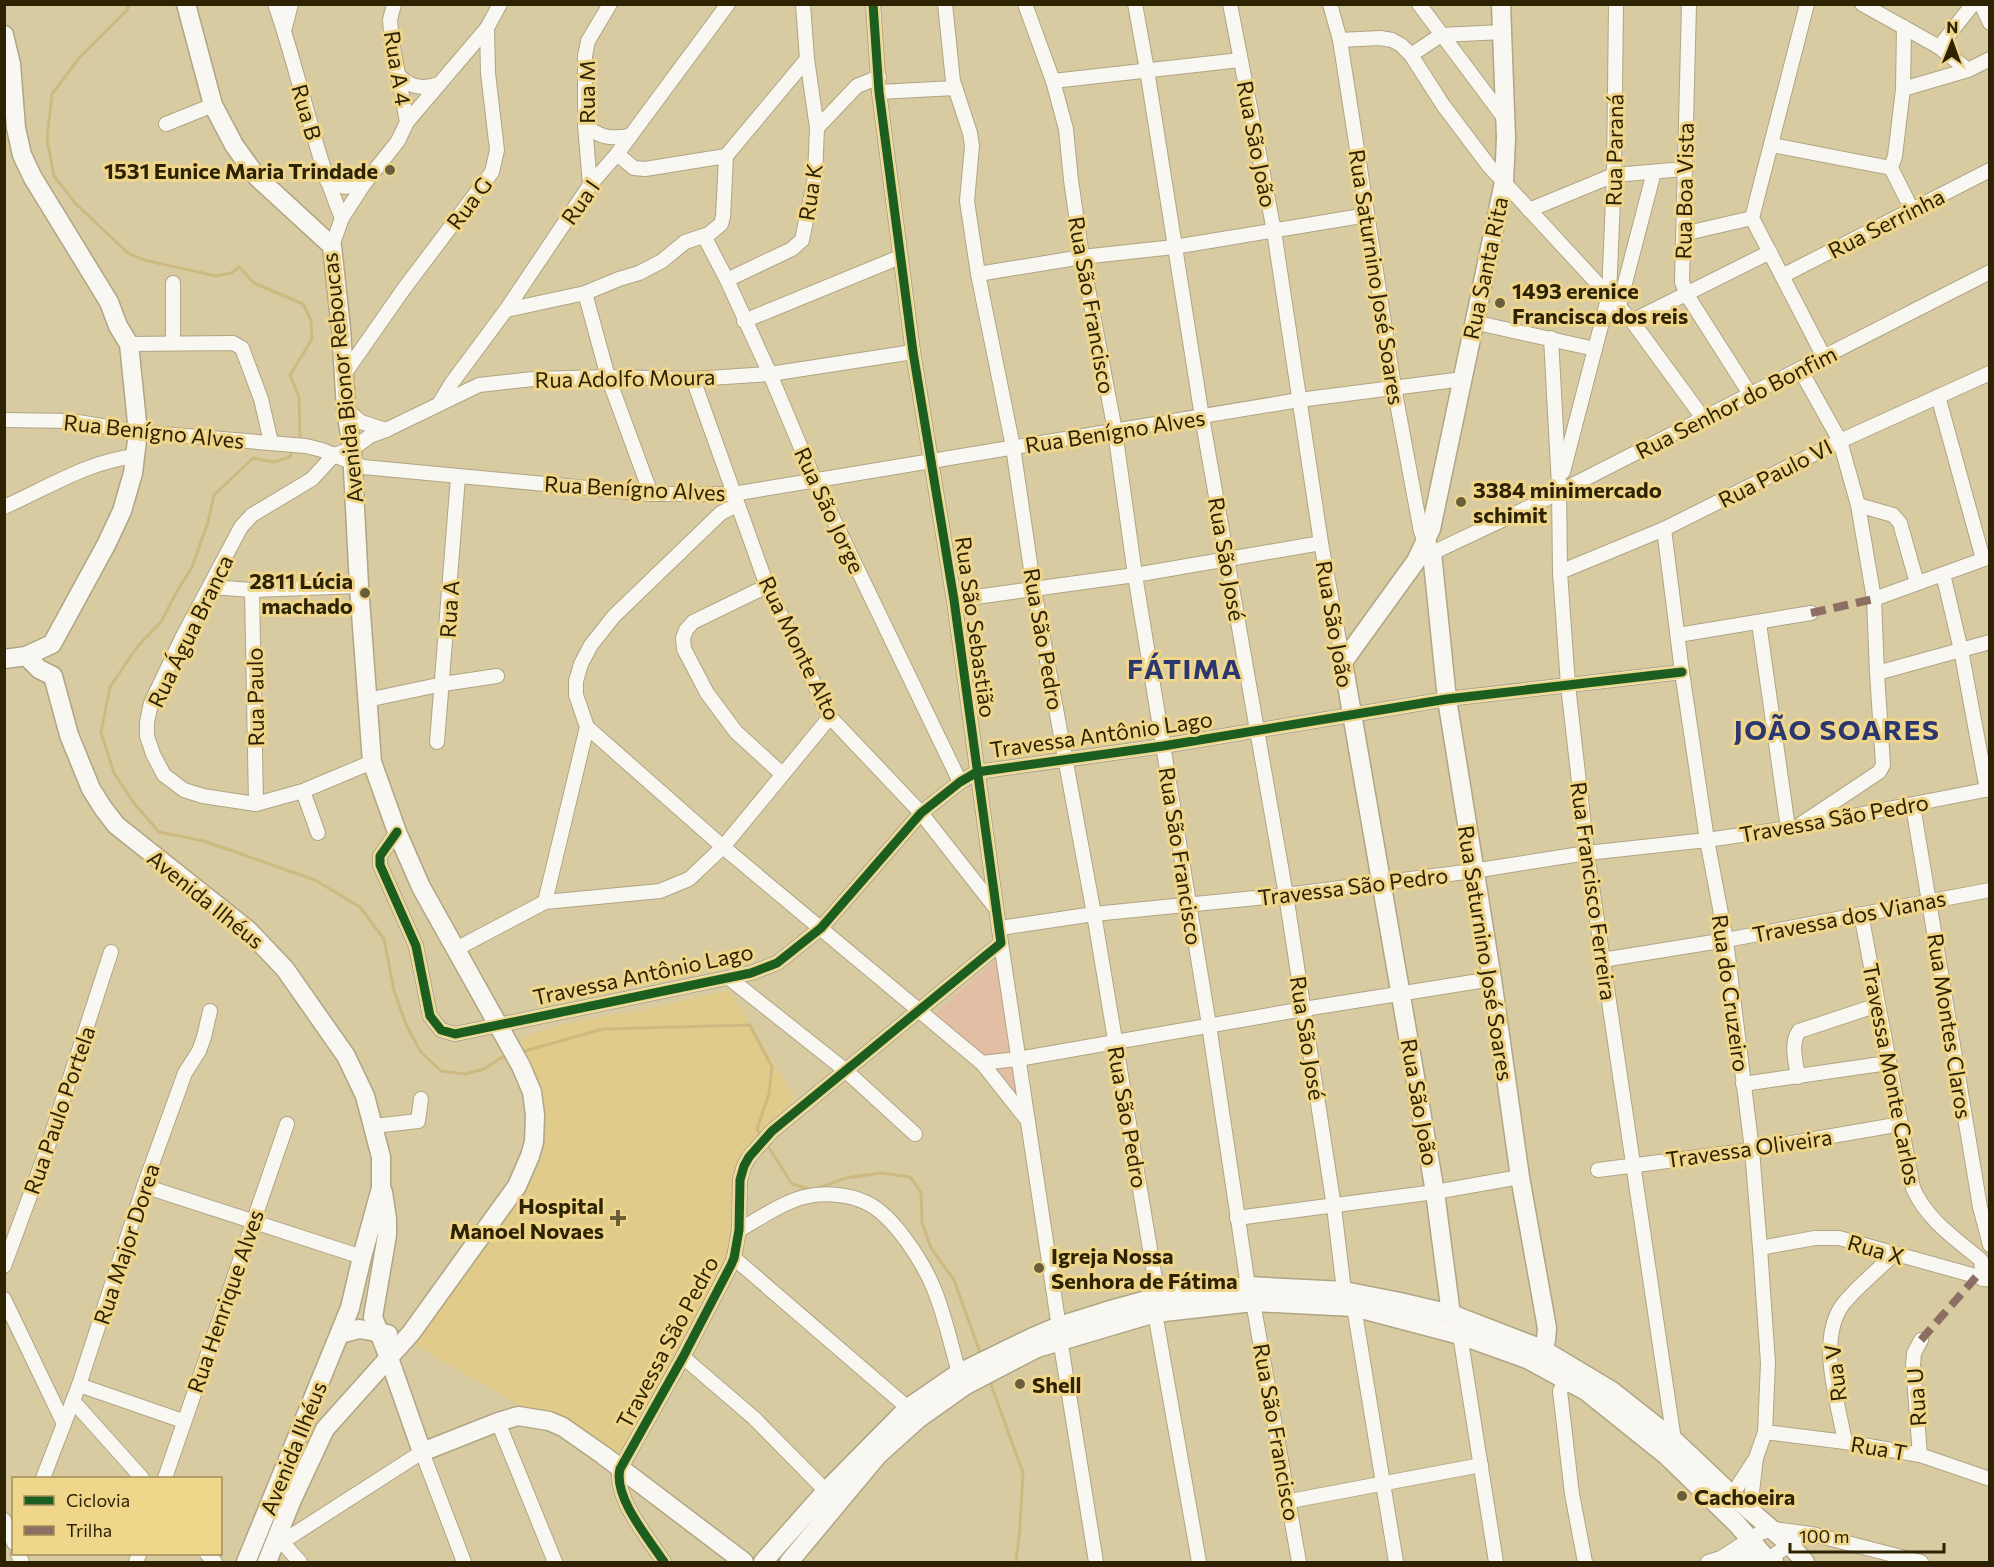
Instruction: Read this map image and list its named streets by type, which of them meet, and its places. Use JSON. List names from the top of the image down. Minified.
{"streets":{"main road":["Rua São João","Rua Santa Rita","Rua Saturnino José Soares","Avenida Bionor Reboucas","Avenida Ilhéus"],"street":["Rua A 4","Rua M","Rua B","Rua Paraná","Rua Boa Vista","Rua K","Rua I","Rua G","Rua Serrinha","Rua São Francisco","Rua Adolfo Moura","Rua Senhor do Bonfim","Rua Benígno Alves","Rua Paulo VI","Rua São Jorge","Rua São José","Rua A","Rua São Sebastião","Rua Água Branca","Rua São Pedro","Rua Monte Alto","Rua Paulo","Travessa Antônio Lago","Travessa São Pedro","Rua Francisco Ferreira","Travessa dos Vianas","Rua do Cruzeiro","Rua Montes Claros","Travessa Monte Carlos","Rua Paulo Portela","Travessa Oliveira","Rua Major Dorea","Rua X","Rua Henrique Alves","Rua V","Rua U","Rua T"]},"crossings":[["Rua M","Rua I"],["Rua São João","Rua Benígno Alves"],["Rua São João","Travessa Antônio Lago"],["Rua São João","Travessa São Pedro"],["Rua Boa Vista","Rua Senhor do Bonfim"],["Rua K","Rua São Jorge"],["Rua I","Rua Adolfo Moura"],["Rua G","Avenida Bionor Reboucas"],["Rua Santa Rita","Rua Saturnino José Soares"],["Rua Santa Rita","Rua Senhor do Bonfim"],["Rua Santa Rita","Rua Benígno Alves"],["Rua Saturnino José Soares","Rua Senhor do Bonfim"],["Rua Saturnino José Soares","Rua Benígno Alves"],["Rua Saturnino José Soares","Travessa Antônio Lago"],["Rua Saturnino José Soares","Travessa São Pedro"],["Rua São Francisco","Rua Benígno Alves"],["Rua São Francisco","Travessa Antônio Lago"],["Rua São Francisco","Travessa São Pedro"],["Avenida Bionor Reboucas","Rua Adolfo Moura"],["Avenida Bionor Reboucas","Rua Benígno Alves"],["Avenida Bionor Reboucas","Rua Água Branca"],["Avenida Bionor Reboucas","Travessa Antônio Lago"],["Avenida Bionor Reboucas","Avenida Ilhéus"],["Rua Adolfo Moura","Rua Benígno Alves"],["Rua Adolfo Moura","Rua São Jorge"],["Rua Adolfo Moura","Rua São Sebastião"],["Rua Adolfo Moura","Rua Água Branca"],["Rua Adolfo Moura","Rua Monte Alto"],["Rua Senhor do Bonfim","Rua Francisco Ferreira"],["Rua Benígno Alves","Rua São Jorge"],["Rua Benígno Alves","Rua São José"],["Rua Benígno Alves","Rua A"],["Rua Benígno Alves","Rua São Sebastião"],["Rua Benígno Alves","Rua Água Branca"],["Rua Benígno Alves","Rua São Pedro"],["Rua Benígno Alves","Rua Monte Alto"],["Rua Paulo VI","Rua Francisco Ferreira"],["Rua Paulo VI","Rua do Cruzeiro"],["Rua São Jorge","Travessa Antônio Lago"],["Rua São José","Travessa Antônio Lago"],["Rua São José","Travessa São Pedro"],["Rua São Sebastião","Rua Monte Alto"],["Rua São Sebastião","Travessa Antônio Lago"],["Rua São Sebastião","Travessa São Pedro"],["Rua Água Branca","Rua Paulo"],["Rua São Pedro","Travessa Antônio Lago"],["Rua São Pedro","Travessa São Pedro"],["Rua Monte Alto","Travessa Antônio Lago"],["Travessa Antônio Lago","Rua Francisco Ferreira"],["Travessa Antônio Lago","Rua do Cruzeiro"],["Travessa São Pedro","Rua Francisco Ferreira"],["Travessa São Pedro","Rua do Cruzeiro"],["Travessa São Pedro","Rua Montes Claros"],["Rua Francisco Ferreira","Travessa dos Vianas"],["Rua Francisco Ferreira","Travessa Oliveira"],["Travessa dos Vianas","Rua do Cruzeiro"],["Travessa dos Vianas","Rua Montes Claros"],["Travessa dos Vianas","Travessa Monte Carlos"],["Rua do Cruzeiro","Travessa Oliveira"],["Rua do Cruzeiro","Rua X"],["Rua do Cruzeiro","Rua T"],["Travessa Monte Carlos","Travessa Oliveira"],["Travessa Monte Carlos","Rua X"],["Rua X","Rua V"],["Rua V","Rua T"],["Rua U","Rua T"]],"districts":["FÁTIMA","JOÃO SOARES"],"places":{"other":["1531 Eunice Maria Trindade","1493 erenice Francisca dos reis","3384 minimercado schimit","2811 Lúcia machado","Igreja Nossa Senhora de Fátima","Shell","Cachoeira"],"health":["Hospital Manoel Novaes"]},"legend":["Ciclovia","Trilha"],"scale_bar":"100 m","north":"top"}
